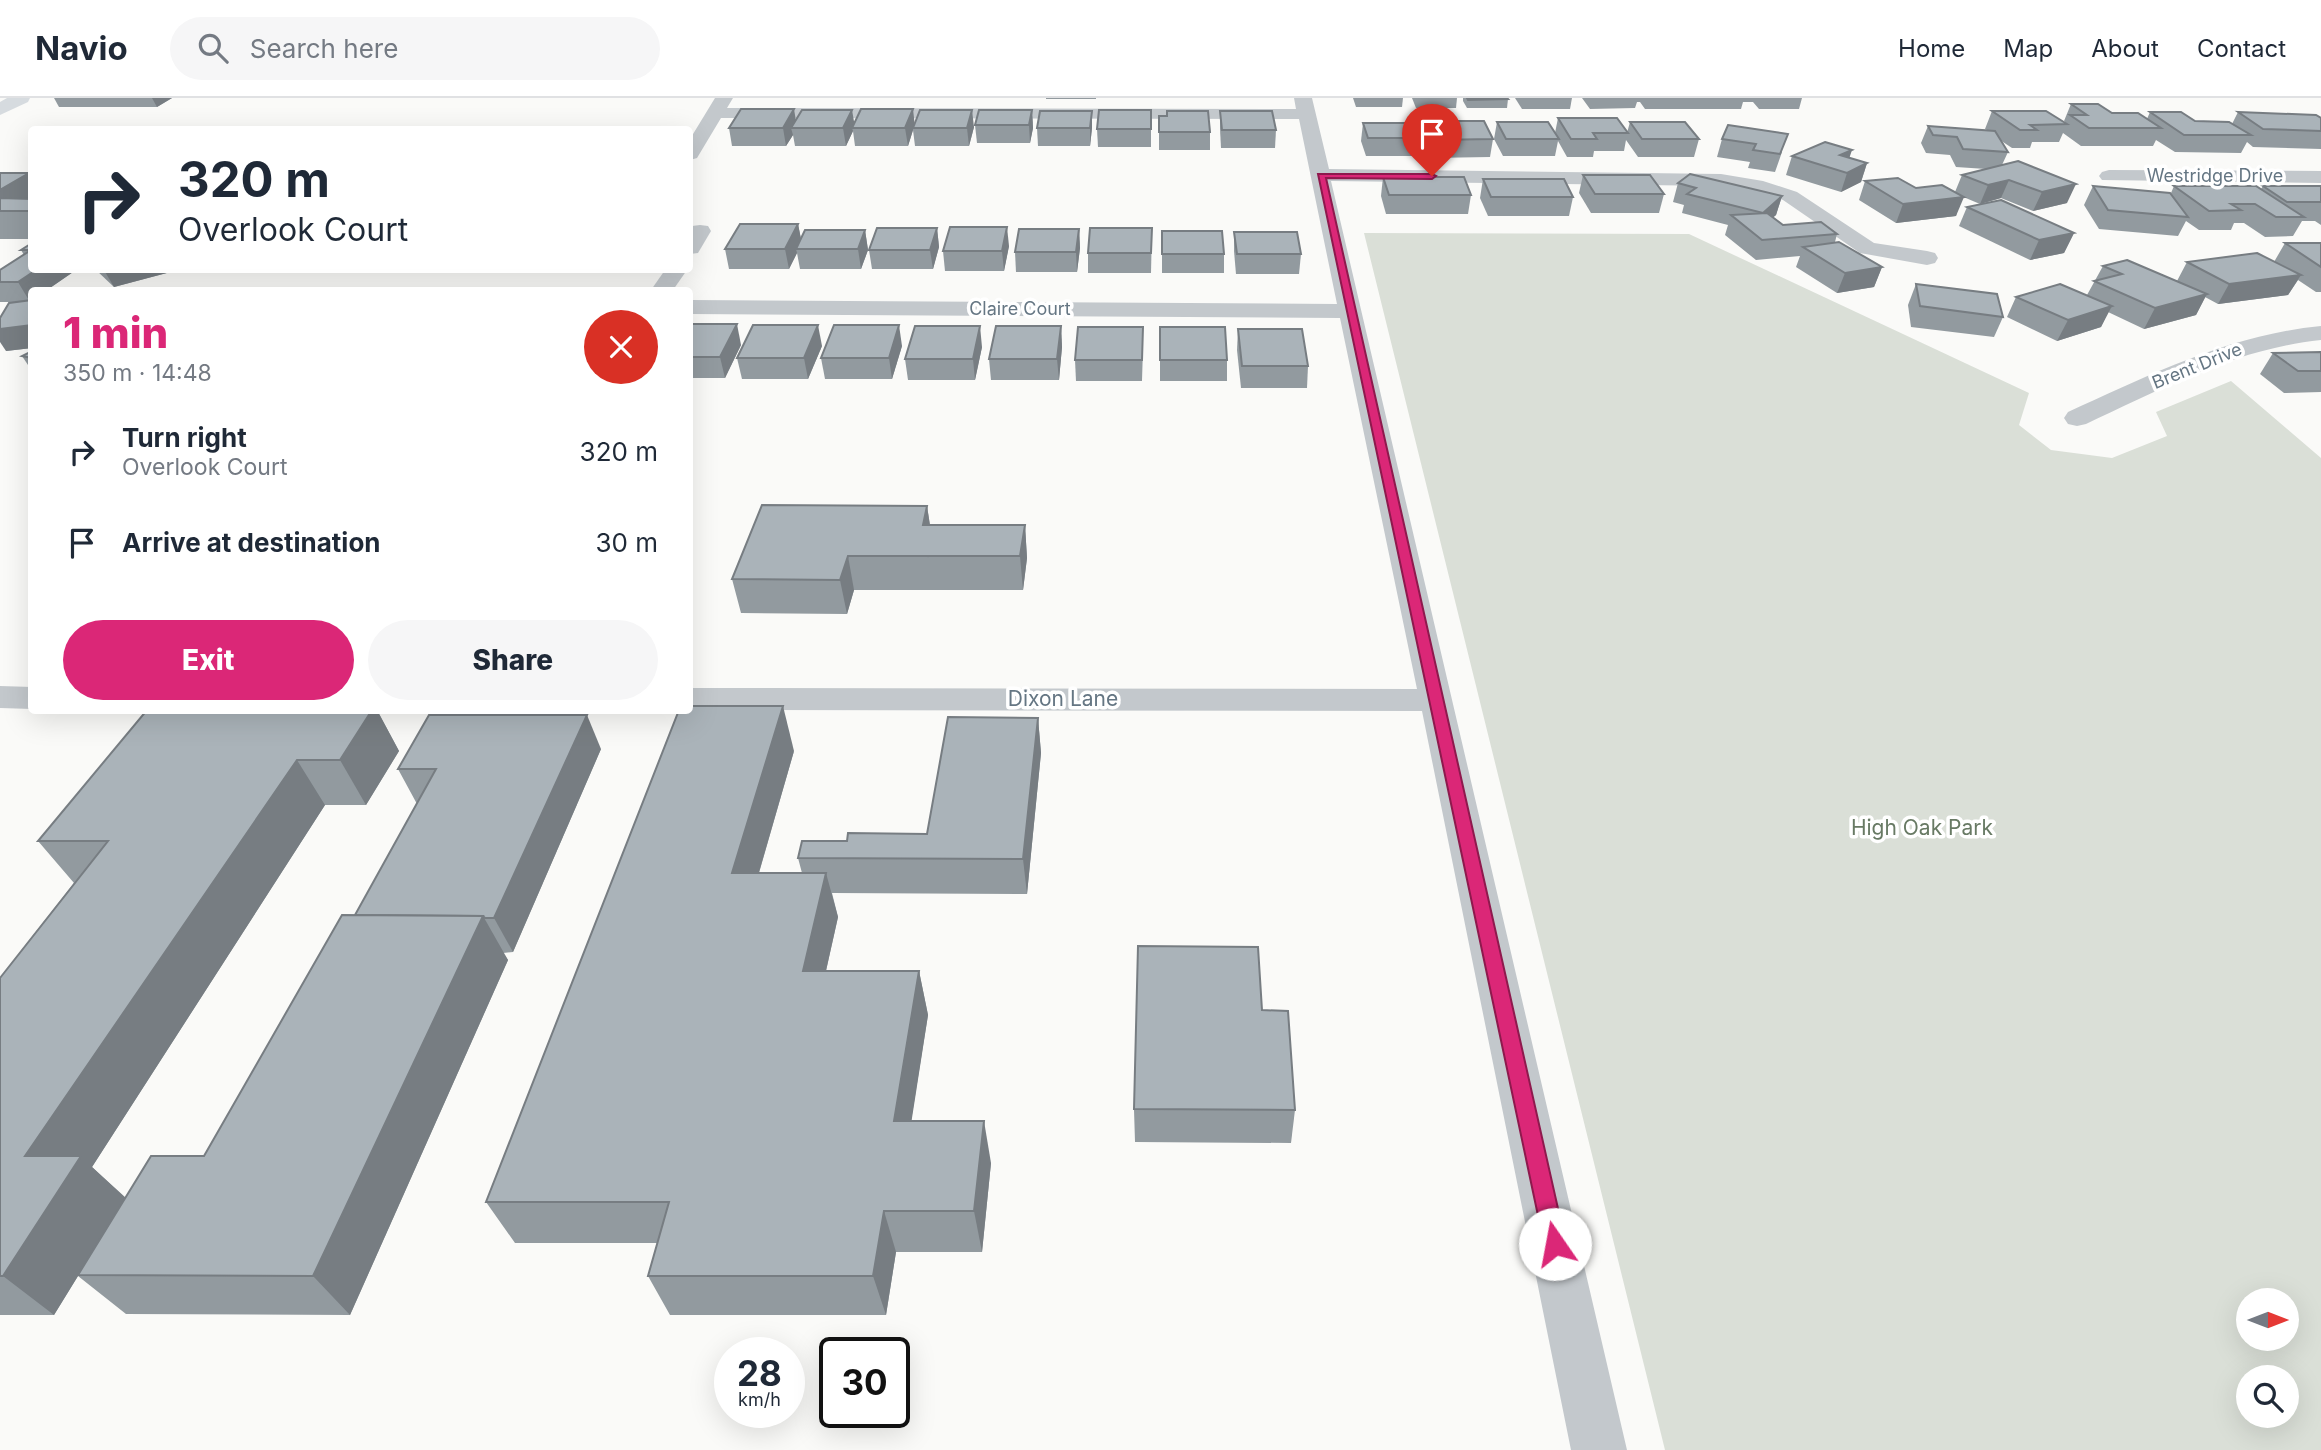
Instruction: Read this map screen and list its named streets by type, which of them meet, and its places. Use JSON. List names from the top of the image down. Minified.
{"streets":{"street":["Westridge Drive","Claire Court","Brent Drive","Dixon Lane"]},"parks":["High Oak Park"],"north":"right","page":{"header":"Navio","search":"Search here","nav":["Home","Map","About","Contact"],"turn":["320 m","Overlook Court"],"heading":["1 min","350 m · 14:48"],"list":[{"name":"Turn right","note":"Overlook Court","value":"320 m"},{"name":"Arrive at destination","value":"30 m"}],"buttons":["Exit","Share"],"speed":"28 km/h","limit":"30"}}
